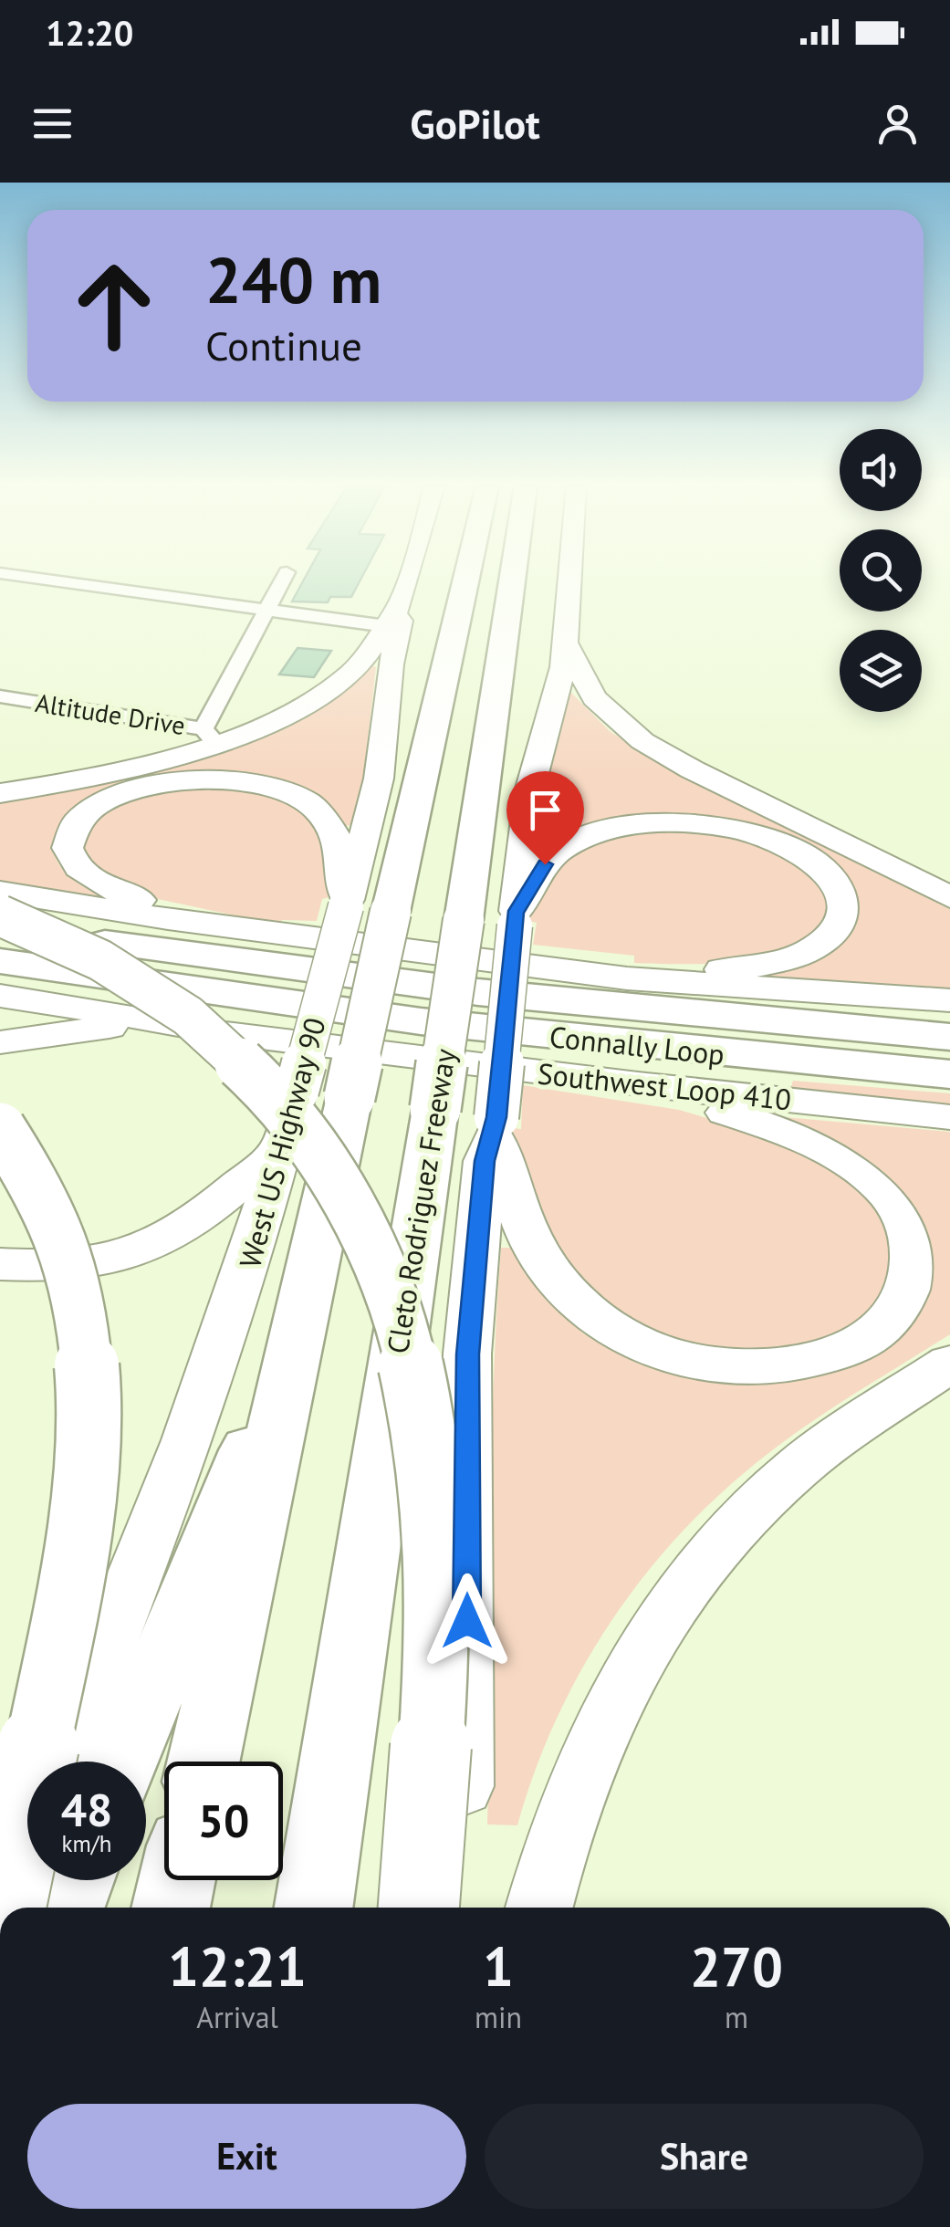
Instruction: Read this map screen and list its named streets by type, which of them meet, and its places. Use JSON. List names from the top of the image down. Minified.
{"streets":{"highway":["Connally Loop","Cleto Rodriguez Freeway"],"main road":["Southwest Loop 410","West US Highway 90"],"street":["Altitude Drive"]},"page":{"status":"12:20","header":"GoPilot","turn":["240 m","Continue"],"speed":"48 km/h","limit":"50","eta":["12:21","Arrival","1","min","270","m"],"buttons":["Exit","Share"]}}
